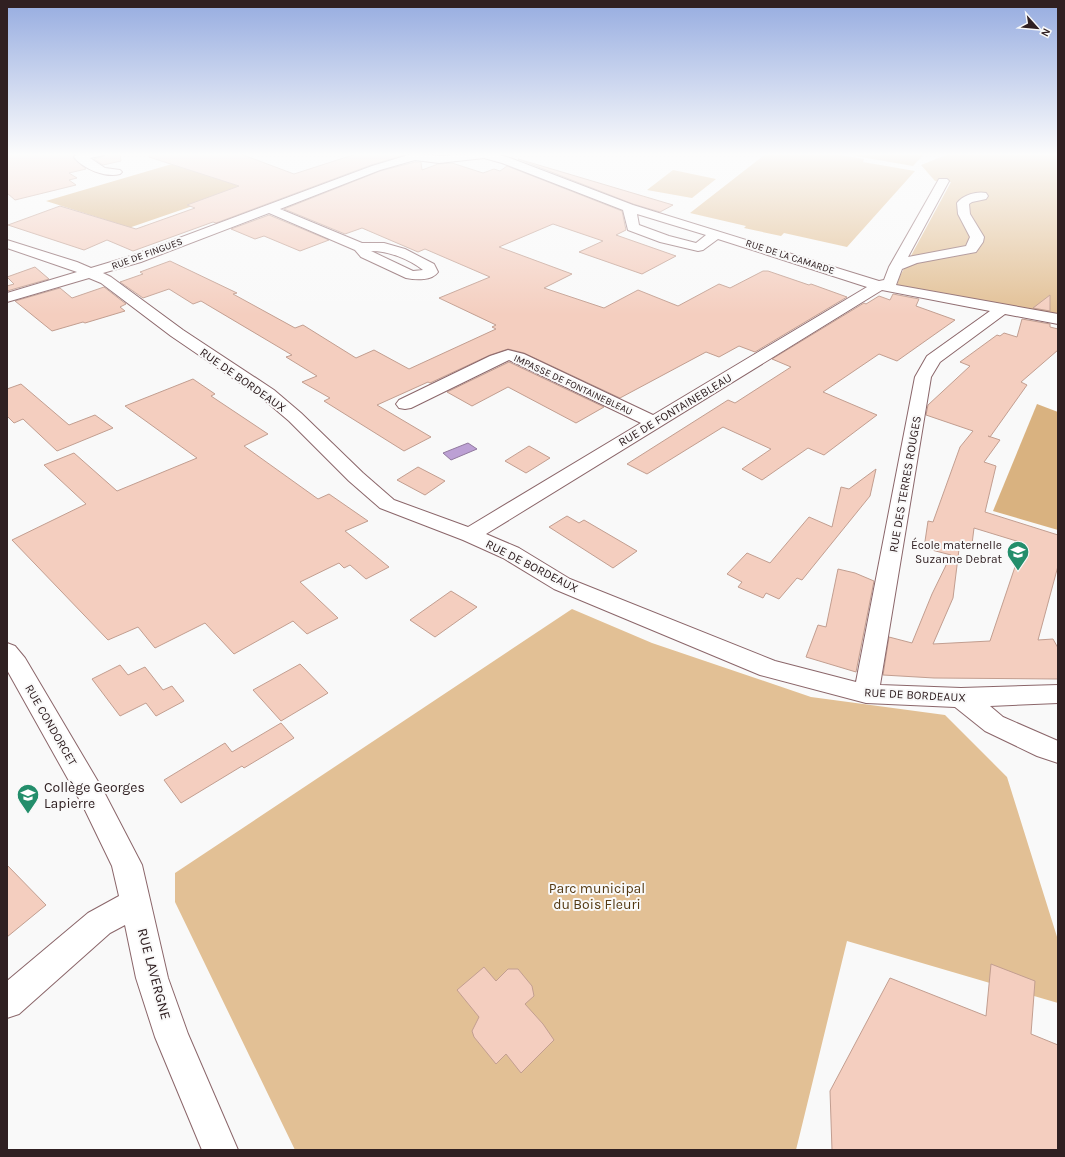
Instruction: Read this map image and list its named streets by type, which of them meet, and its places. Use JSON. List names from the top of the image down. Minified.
{"streets":{"street":["RUE DE FINGUES","RUE DE LA CAMARDE","RUE DE BORDEAUX","IMPASSE DE FONTAINEBLEAU","RUE DE FONTAINEBLEAU","RUE DES TERRES ROUGES","RUE CONDORCET","RUE LAVERGNE"]},"crossings":[["RUE DE FINGUES","RUE DE BORDEAUX"],["RUE DE LA CAMARDE","RUE DE FONTAINEBLEAU"],["RUE DE LA CAMARDE","RUE DES TERRES ROUGES"],["RUE DE BORDEAUX","RUE DE FONTAINEBLEAU"],["RUE DE BORDEAUX","RUE DES TERRES ROUGES"],["IMPASSE DE FONTAINEBLEAU","RUE DE FONTAINEBLEAU"],["RUE CONDORCET","RUE LAVERGNE"]],"parks":["Parc municipal du Bois Fleuri"],"places":{"school or university":["École maternelle Suzanne Debrat","Collège Georges Lapierre"]},"north":"bottom right"}
